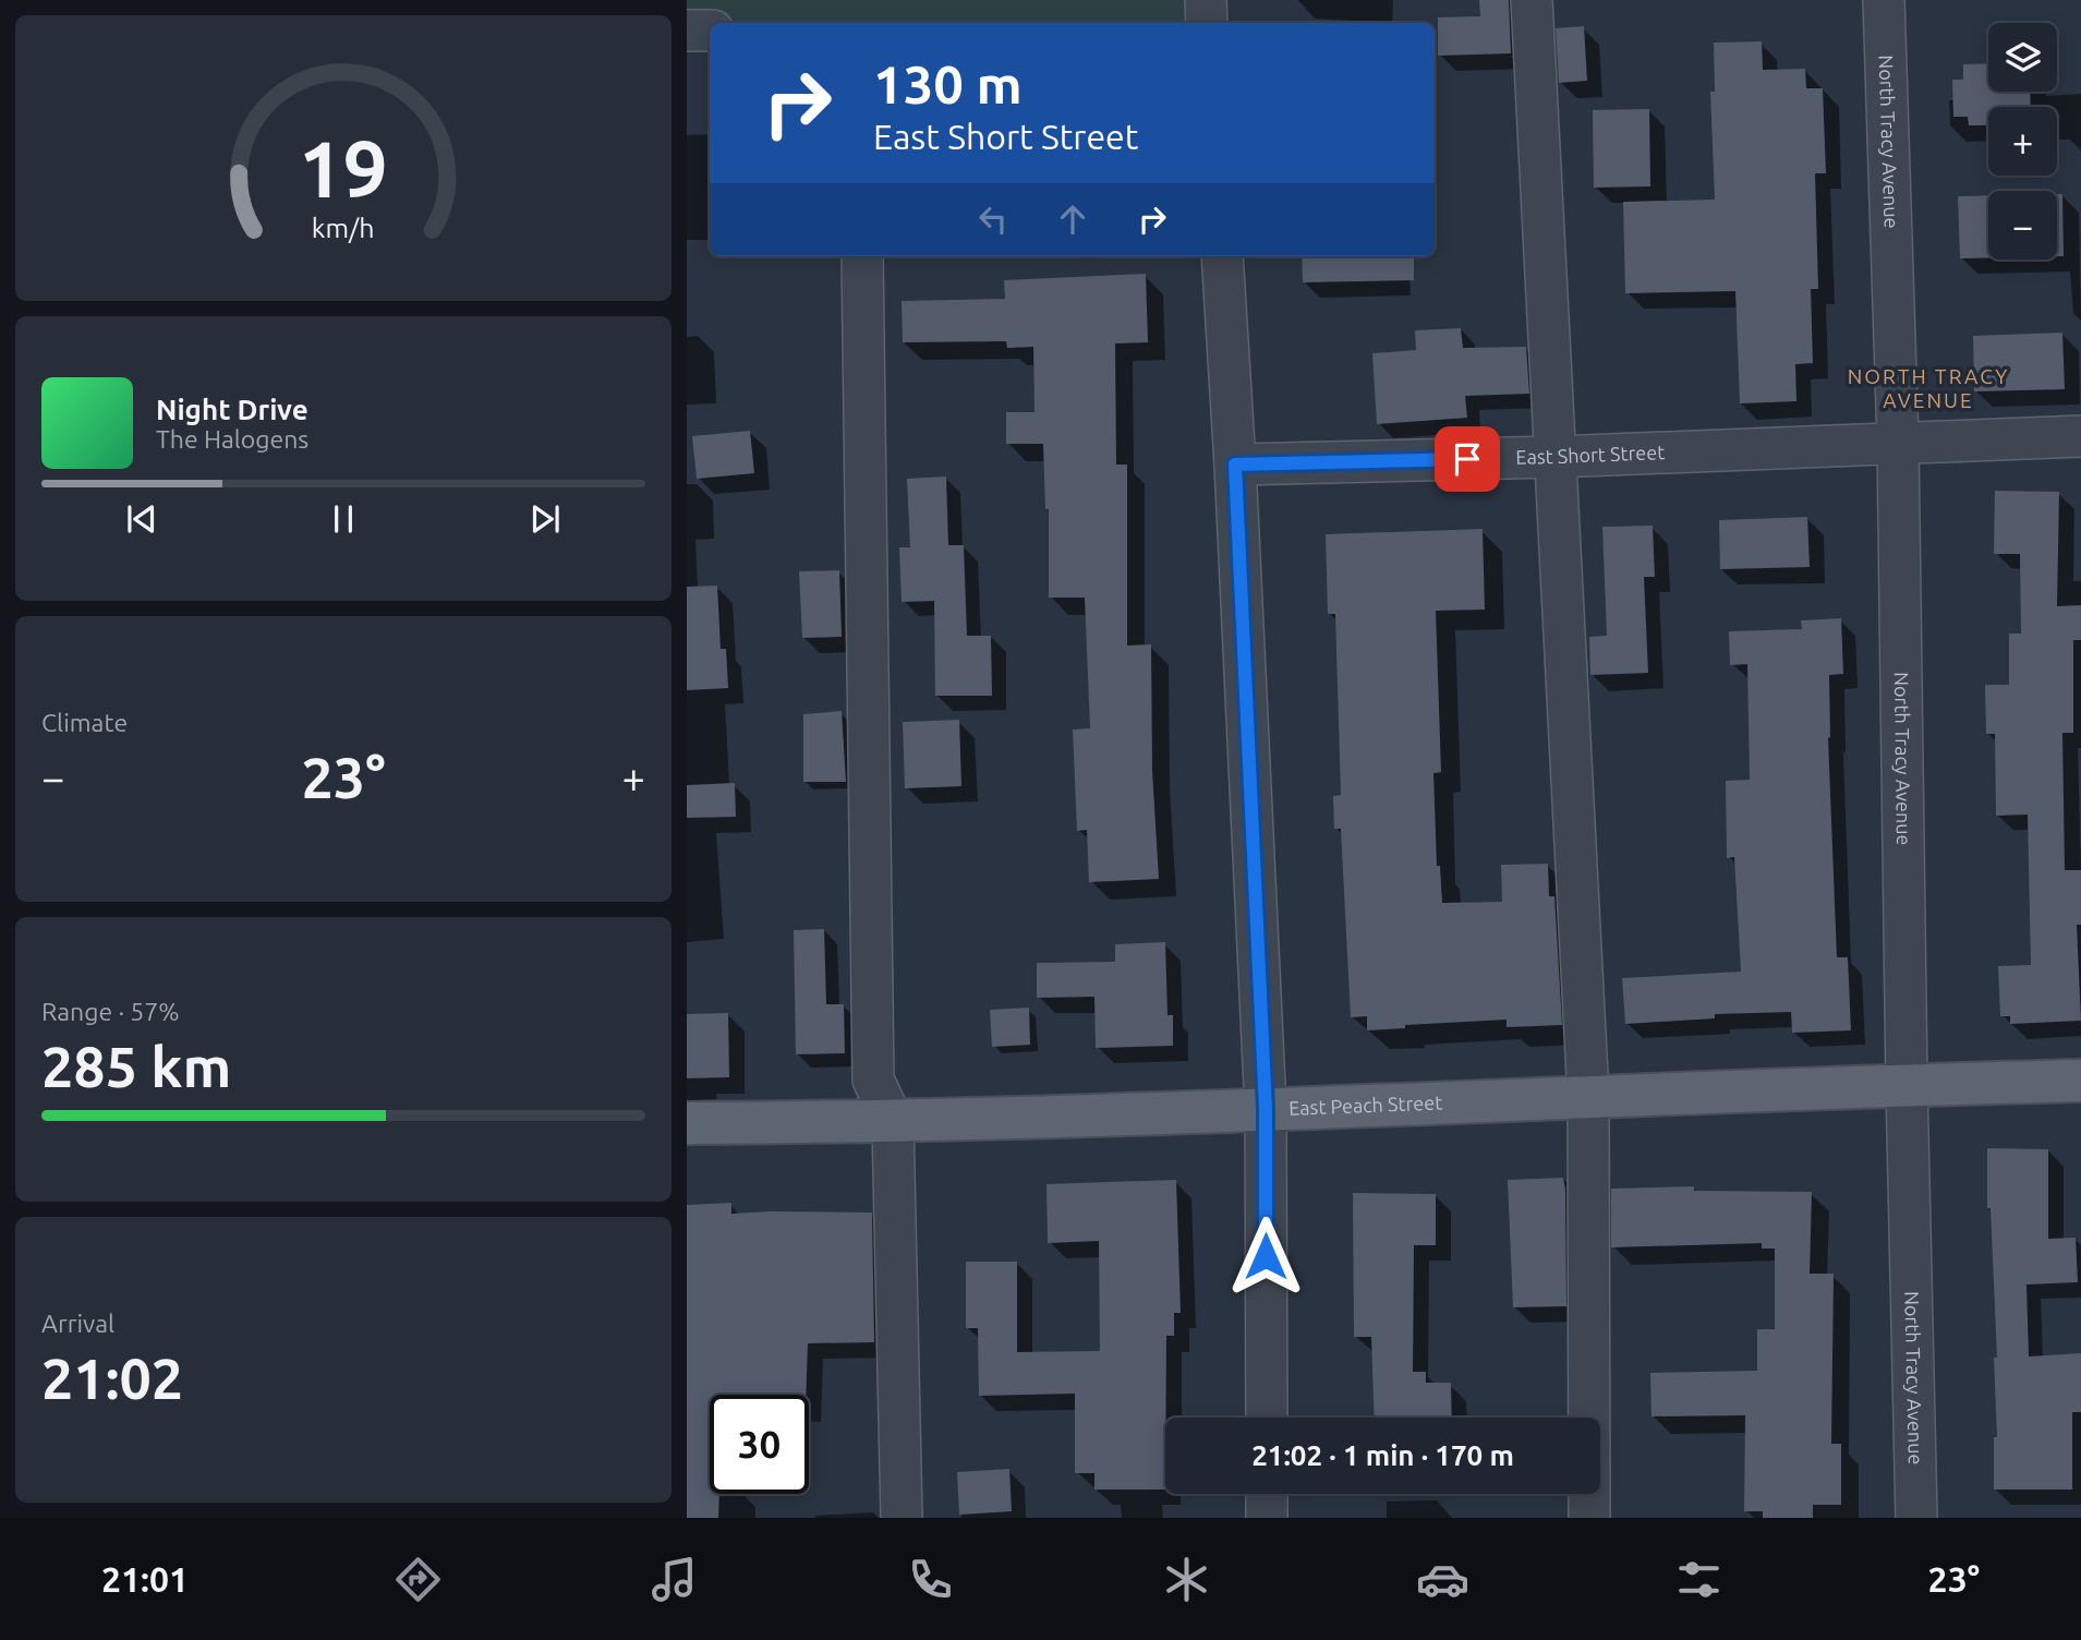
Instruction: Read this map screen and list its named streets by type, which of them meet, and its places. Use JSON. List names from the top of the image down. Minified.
{"streets":{"main road":["East Peach Street"],"street":["North Tracy Avenue","East Short Street"]},"crossings":[["North Tracy Avenue","East Short Street"],["North Tracy Avenue","East Peach Street"]],"districts":["NORTH TRACY AVENUE"],"page":{"map_buttons":["+","−"],"turn":["130 m","East Short Street"],"song":["Night Drive","The Halogens"],"tile":["Climate",["Range · 57%","285 km"],["Arrival","21:02"]],"heat":["−","23°","+"],"limit":"30","trip":"21:02 · 1 min · 170 m","tabs":["21:01","23°"],"gauge":["19","km/h"]}}
